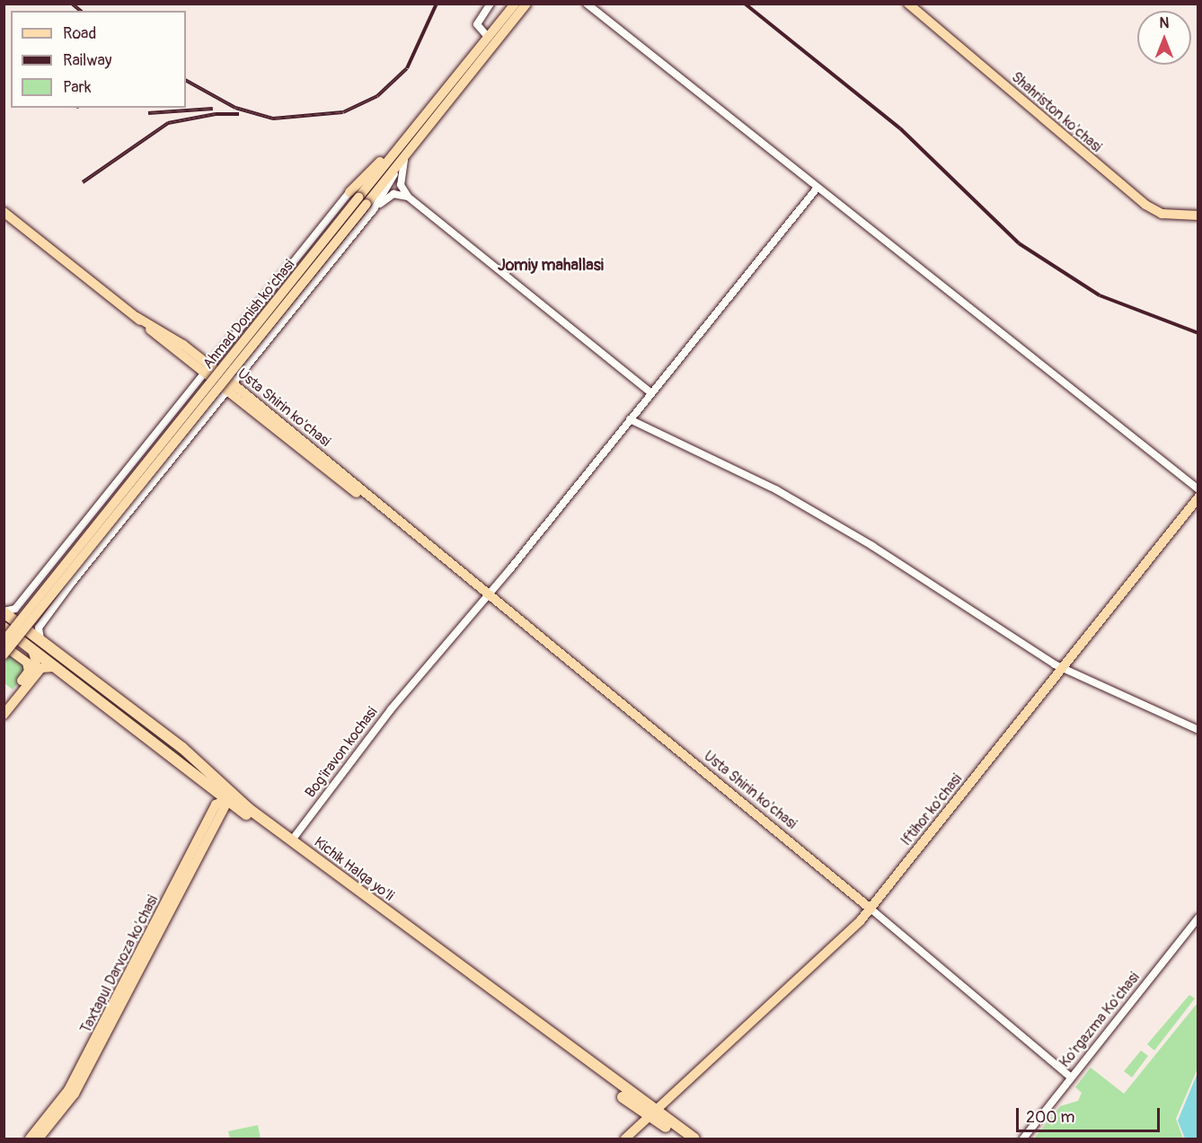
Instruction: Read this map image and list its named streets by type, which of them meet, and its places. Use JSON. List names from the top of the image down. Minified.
{"streets":{"highway":["Kichik Halqa yo'li"],"main road":["Shahriston ko'chasi","Ahmad Donish ko'chasi","Usta Shirin ko'chasi","Iftihor ko'chasi","Taxtapul Darvoza ko'chasi"],"street":["Bog'iravon kochasi","Ko'rgazma Ko'chasi"]},"crossings":[["Ahmad Donish ko'chasi","Usta Shirin ko'chasi"],["Ahmad Donish ko'chasi","Kichik Halqa yo'li"],["Usta Shirin ko'chasi","Bog'iravon kochasi"],["Usta Shirin ko'chasi","Iftihor ko'chasi"],["Usta Shirin ko'chasi","Ko'rgazma Ko'chasi"],["Bog'iravon kochasi","Kichik Halqa yo'li"],["Iftihor ko'chasi","Kichik Halqa yo'li"],["Kichik Halqa yo'li","Taxtapul Darvoza ko'chasi"]],"districts":["Jomiy mahallasi"],"legend":["Road","Railway","Park"],"scale_bar":"200 m","north":"top"}
